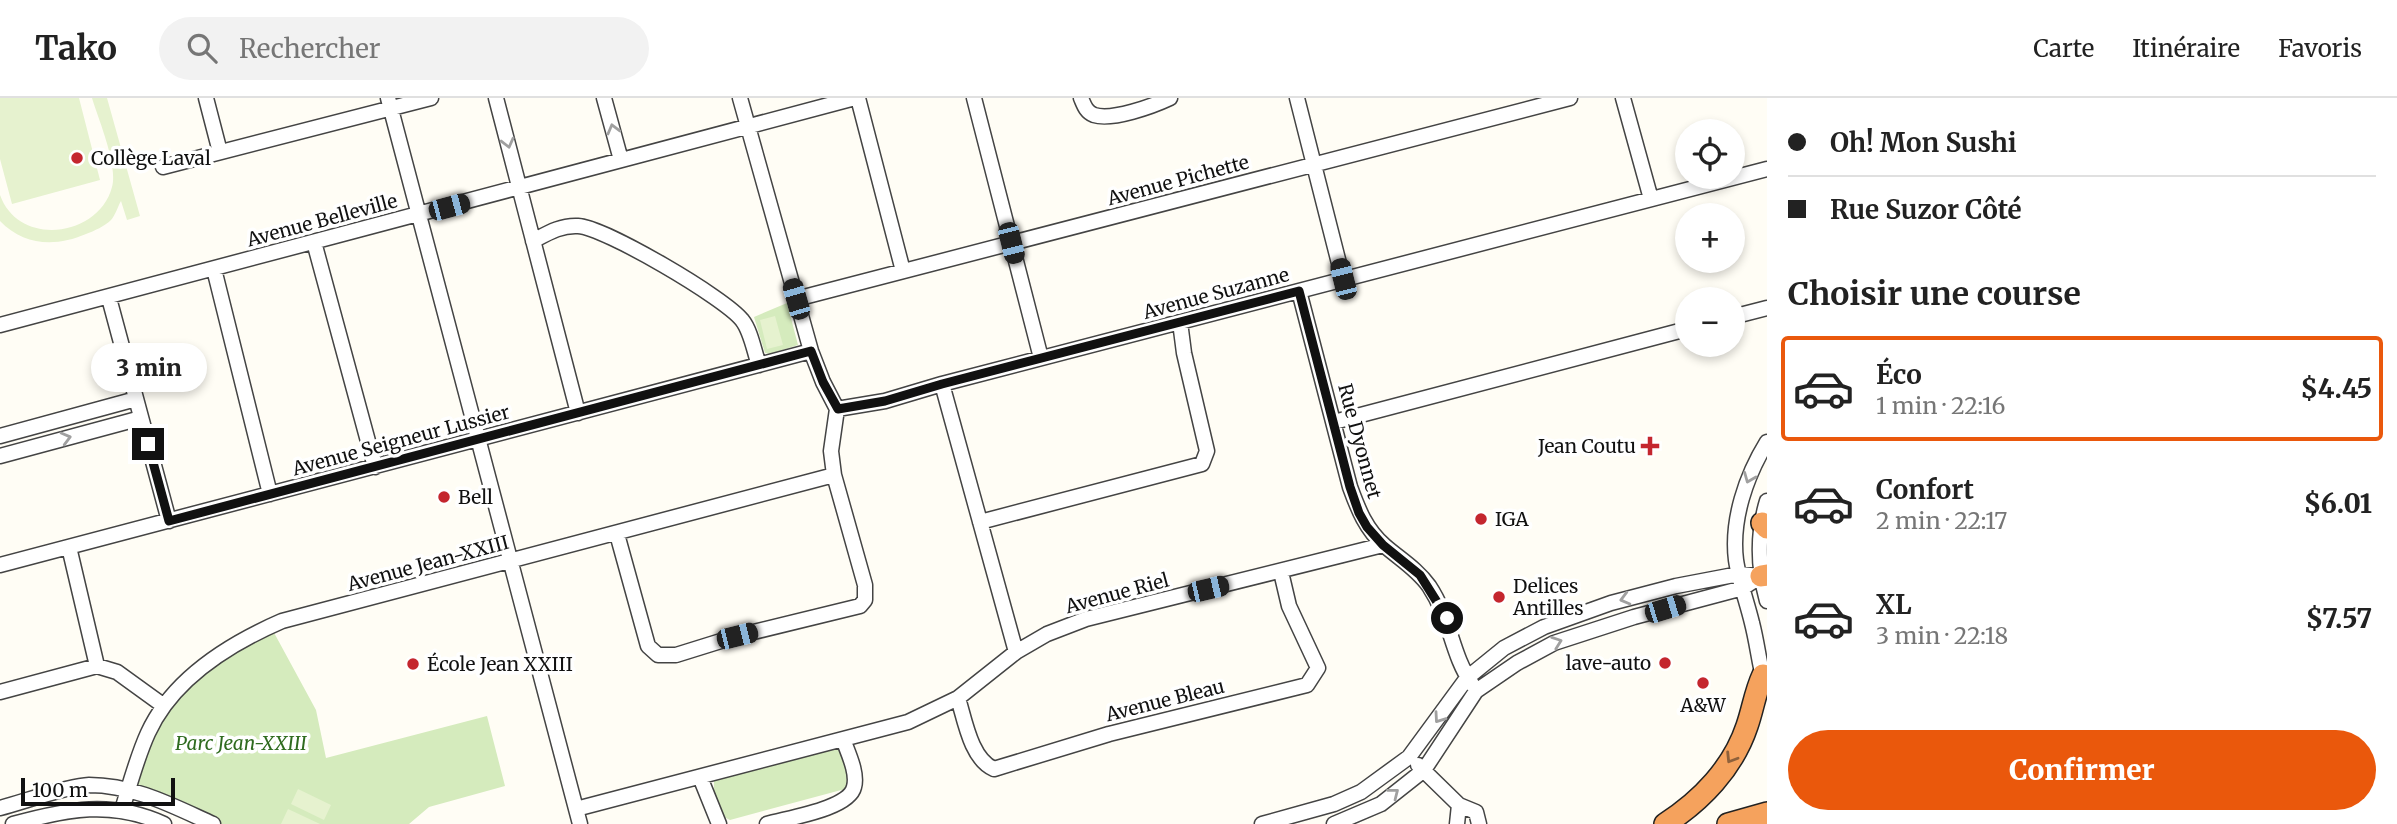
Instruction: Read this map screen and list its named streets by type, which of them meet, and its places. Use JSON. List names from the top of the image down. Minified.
{"streets":{"street":["Avenue Pichette","Avenue Belleville","Avenue Suzanne","Avenue Seigneur Lussier","Rue Dyonnet","Avenue Jean-XXIII","Avenue Riel","Avenue Bleau"]},"crossings":[["Avenue Suzanne","Rue Dyonnet"],["Rue Dyonnet","Avenue Riel"],["Avenue Riel","Avenue Bleau"]],"parks":["Parc Jean-XXIII"],"places":{"other":["Collège Laval","Bell","IGA","Delices Antilles","lave-auto","École Jean XXIII","A&W"],"health":["Jean Coutu"]},"scale_bar":"100 m","page":{"header":"Tako","search":"Rechercher","nav":["Carte","Itinéraire","Favoris"],"banner":["Oh! Mon Sushi","Rue Suzor Côté"],"map_buttons":["+","−"],"heading":"Choisir une course","list":[{"name":"Éco","note":"1 min · 22:16","value":"$4.45"},{"name":"Confort","note":"2 min · 22:17","value":"$6.01"},{"name":"XL","note":"3 min · 22:18","value":"$7.57"}],"bubble":"3 min","buttons":"Confirmer","scale":"100 m"}}
